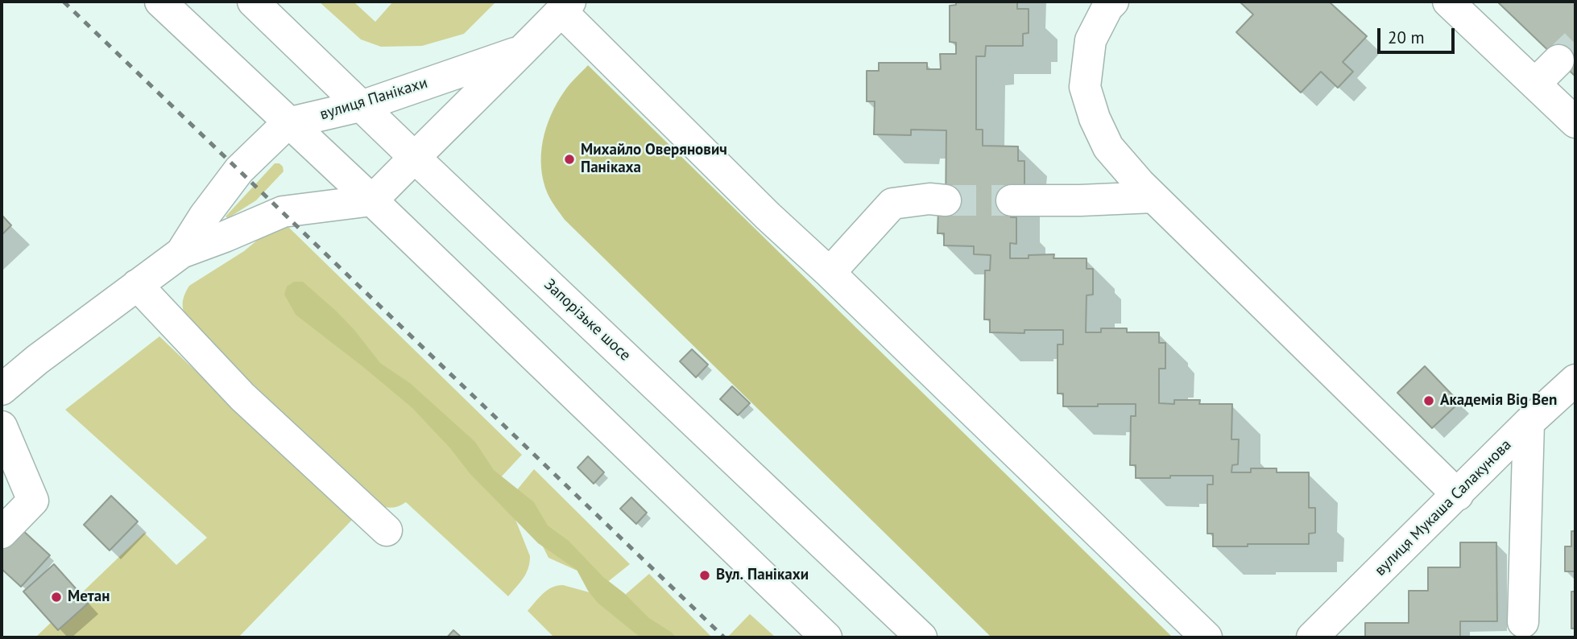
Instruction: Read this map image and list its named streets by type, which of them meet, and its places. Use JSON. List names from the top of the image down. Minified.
{"streets":{"main road":["вулиця Панікахи","Запорізьке шосе","вулиця Мукаша Салакунова"]},"crossings":[["вулиця Панікахи","Запорізьке шосе"]],"places":["Михайло Оверянович Панікаха","Академія Big Ben","Вул. Панікахи","Метан"],"scale_bar":"20 m"}
